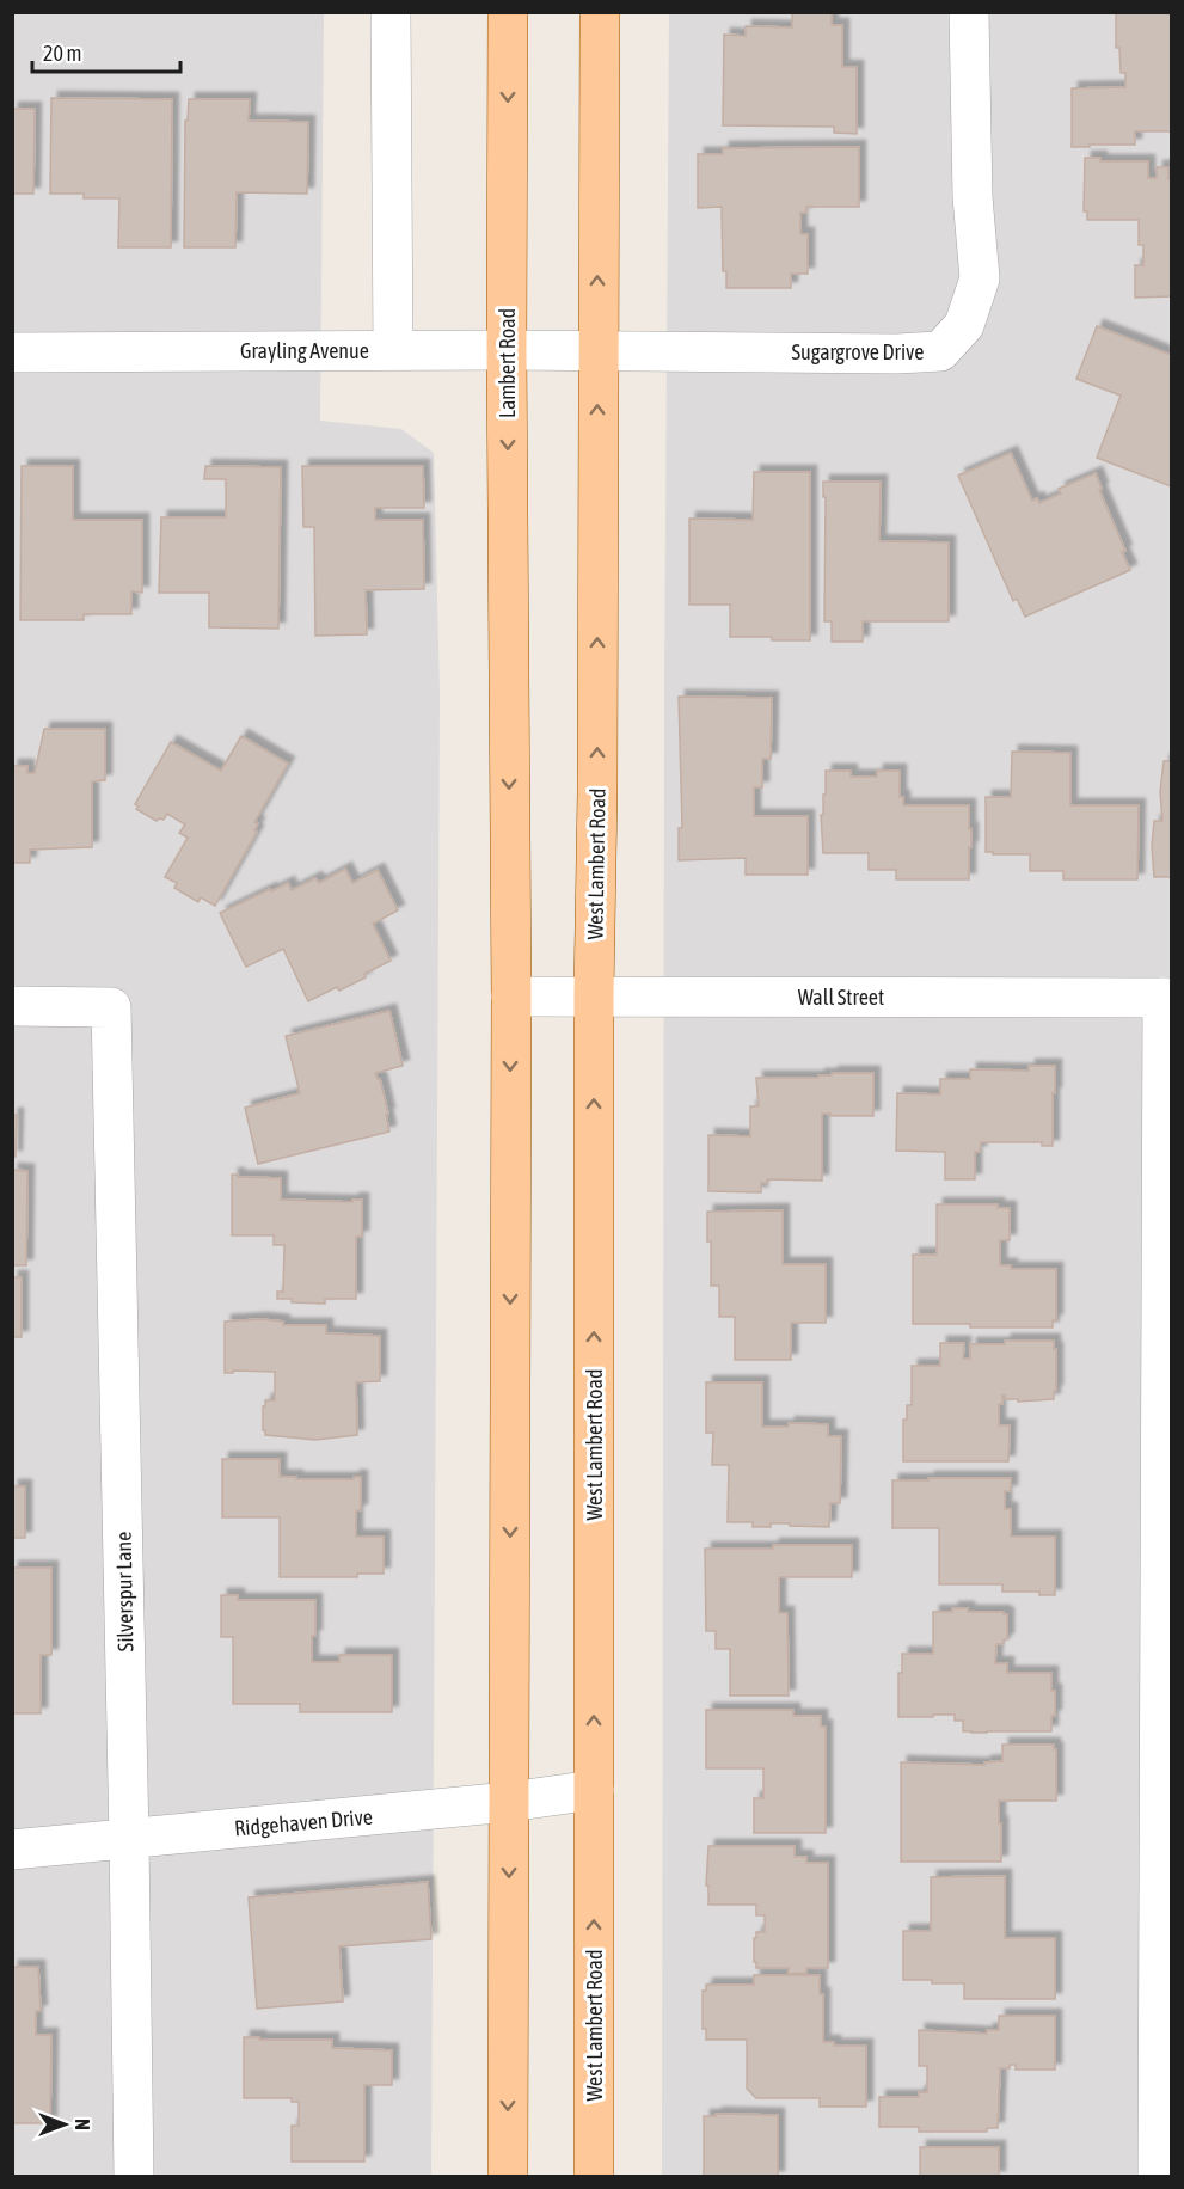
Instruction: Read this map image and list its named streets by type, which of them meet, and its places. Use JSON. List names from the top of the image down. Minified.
{"streets":{"main road":["Lambert Road","West Lambert Road"],"street":["Grayling Avenue","Sugargrove Drive","Wall Street","Silverspur Lane","Ridgehaven Drive"]},"crossings":[["Grayling Avenue","Sugargrove Drive"],["Grayling Avenue","Lambert Road"],["Grayling Avenue","West Lambert Road"],["Sugargrove Drive","West Lambert Road"],["Lambert Road","Wall Street"],["West Lambert Road","Wall Street"],["West Lambert Road","Ridgehaven Drive"],["Silverspur Lane","Ridgehaven Drive"]],"scale_bar":"20 m","north":"right"}
